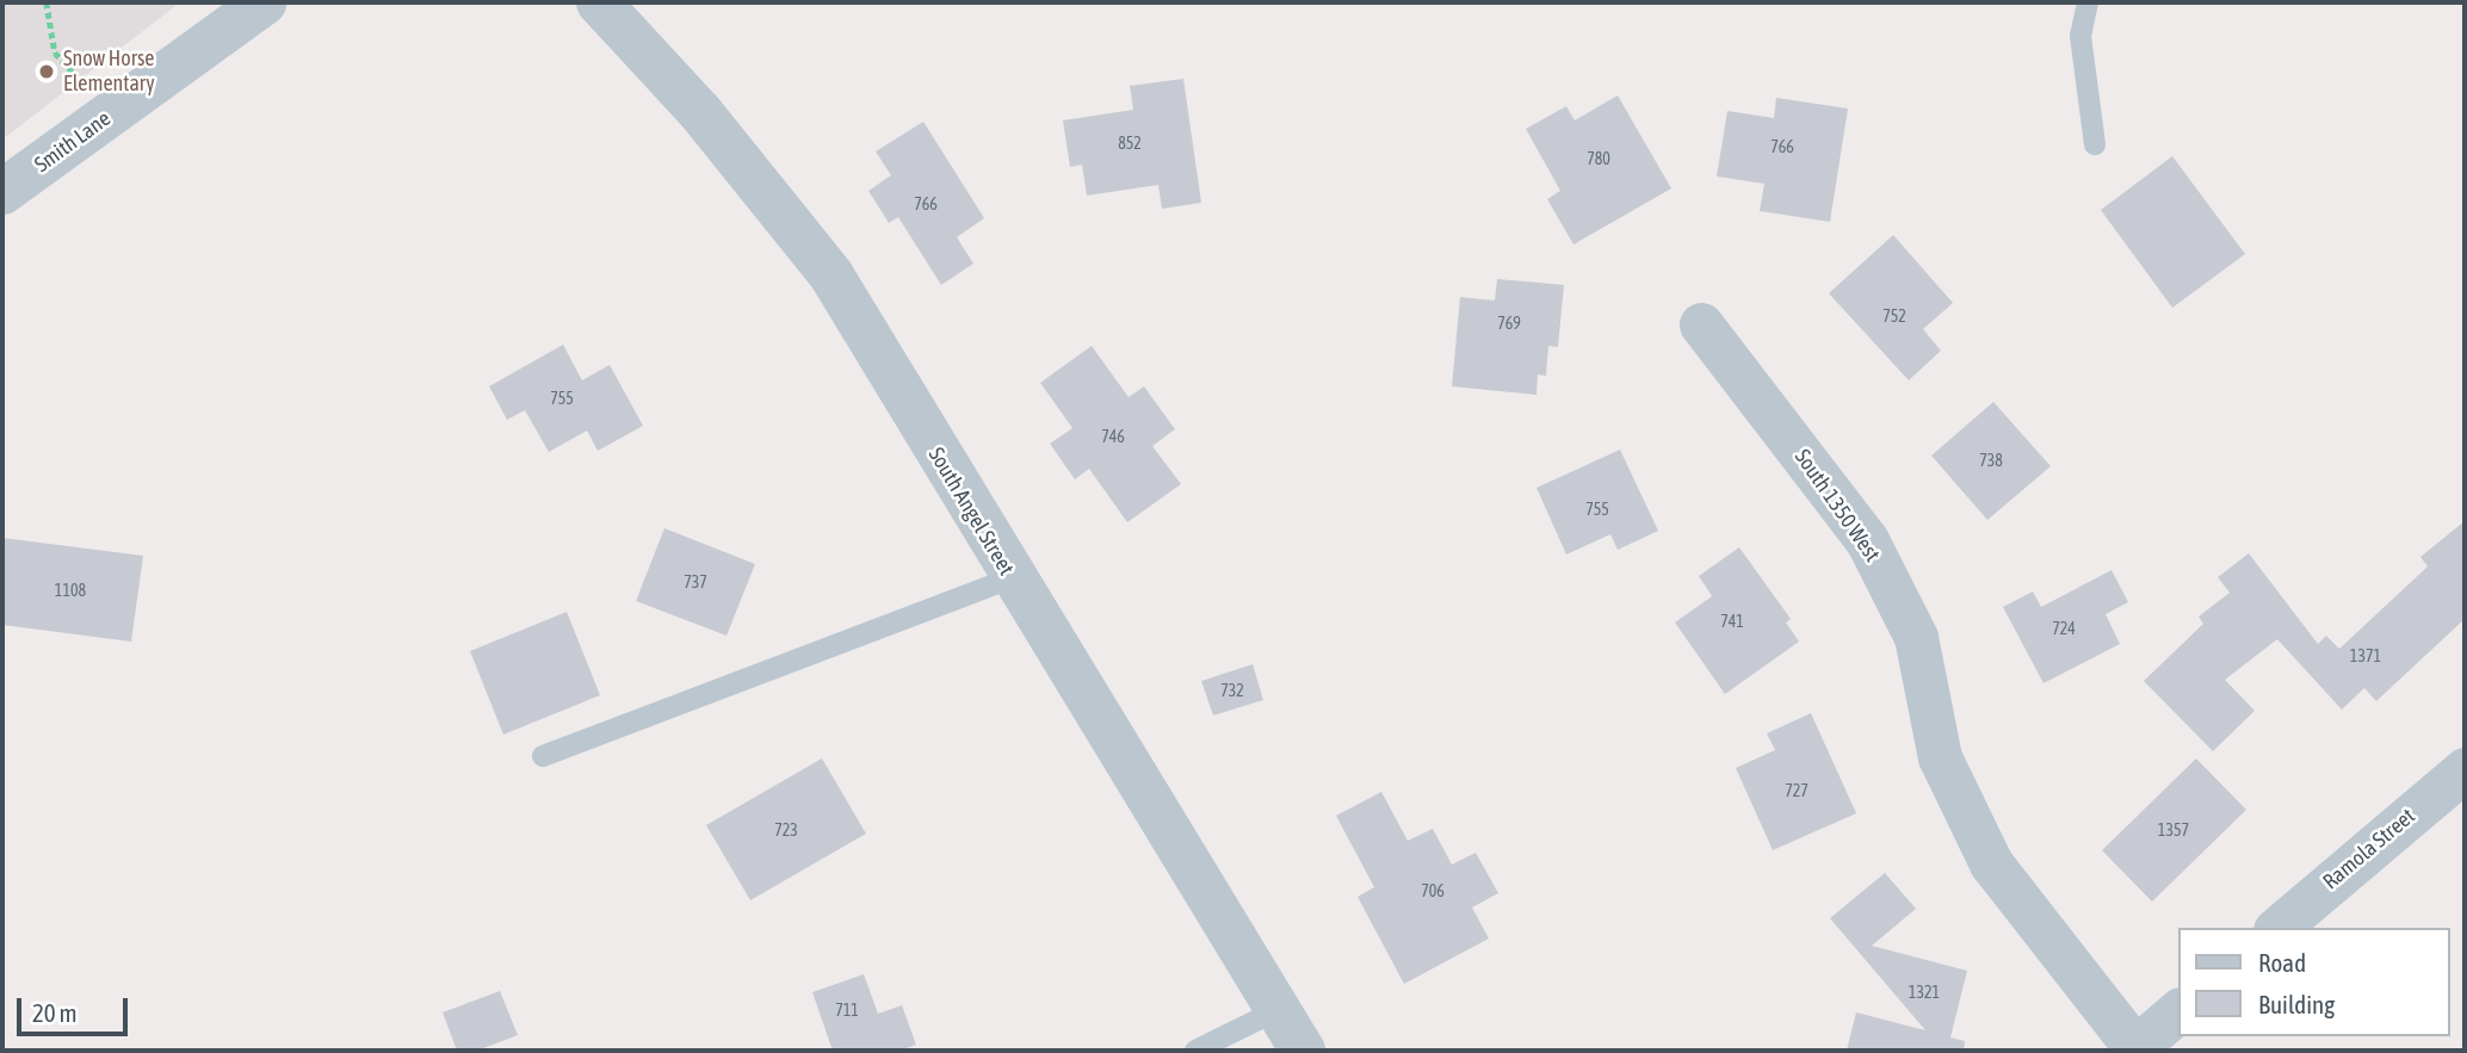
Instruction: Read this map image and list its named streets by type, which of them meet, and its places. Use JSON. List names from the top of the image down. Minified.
{"streets":{"street":["Smith Lane","South 1350 West","South Angel Street","Ramola Street"]},"places":["Snow Horse Elementary"],"house_numbers":["852","766","780","766","752","769","755","746","738","755","737","1108","741","724","1371","732","727","723","1357","706","1321","711"],"legend":["Road","Building"],"scale_bar":"20 m"}
